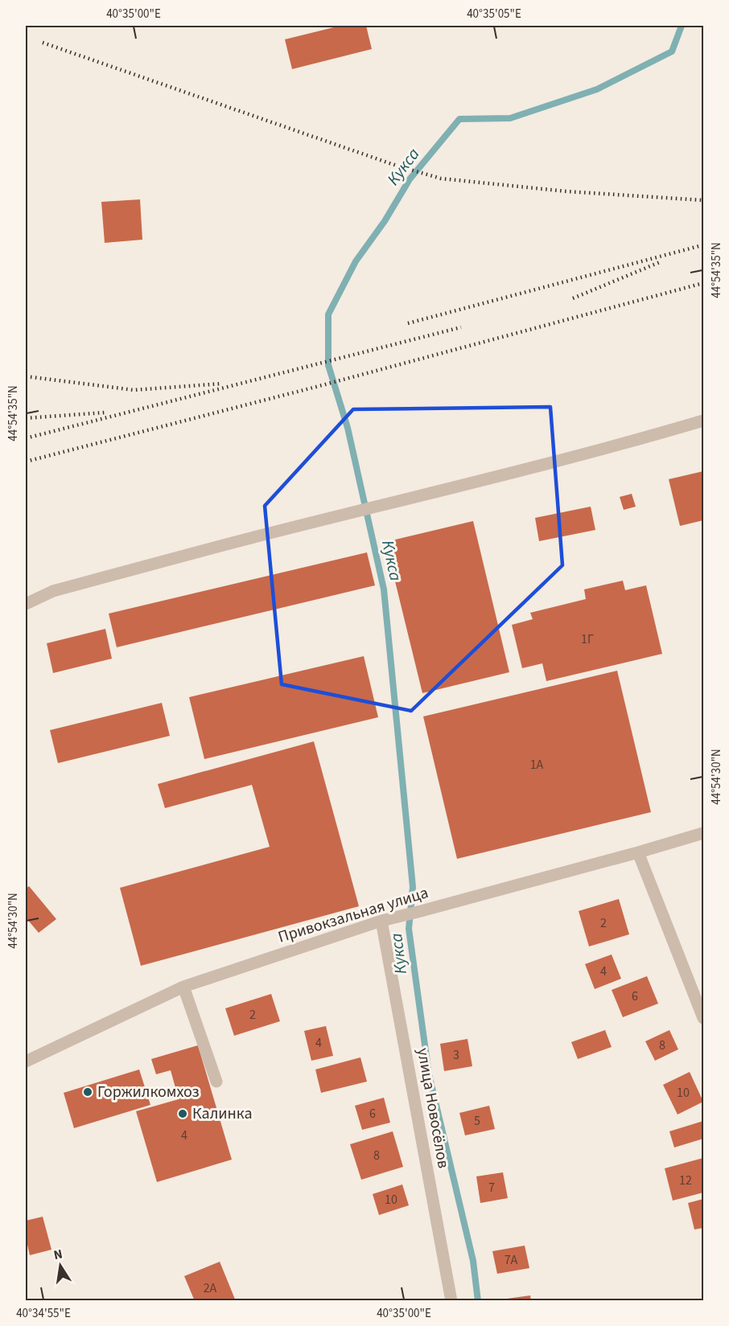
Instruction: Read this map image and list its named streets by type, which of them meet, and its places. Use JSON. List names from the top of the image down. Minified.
{"streets":{"street":["Привокзальная улица","улица Новосёлов"]},"crossings":[["Привокзальная улица","улица Новосёлов"]],"water":["Кукса"],"places":["Горжилкомхоз","Калинка"],"house_numbers":["1Г","1А","2","4","6","2","4","8","3","10","6","5","4","8","12","7","10","7А","2А"],"north":"top","coordinates":["40°35'00\"E","40°35'05\"E","44°54'35\"N","44°54'30\"N","40°34'55\"E"]}
